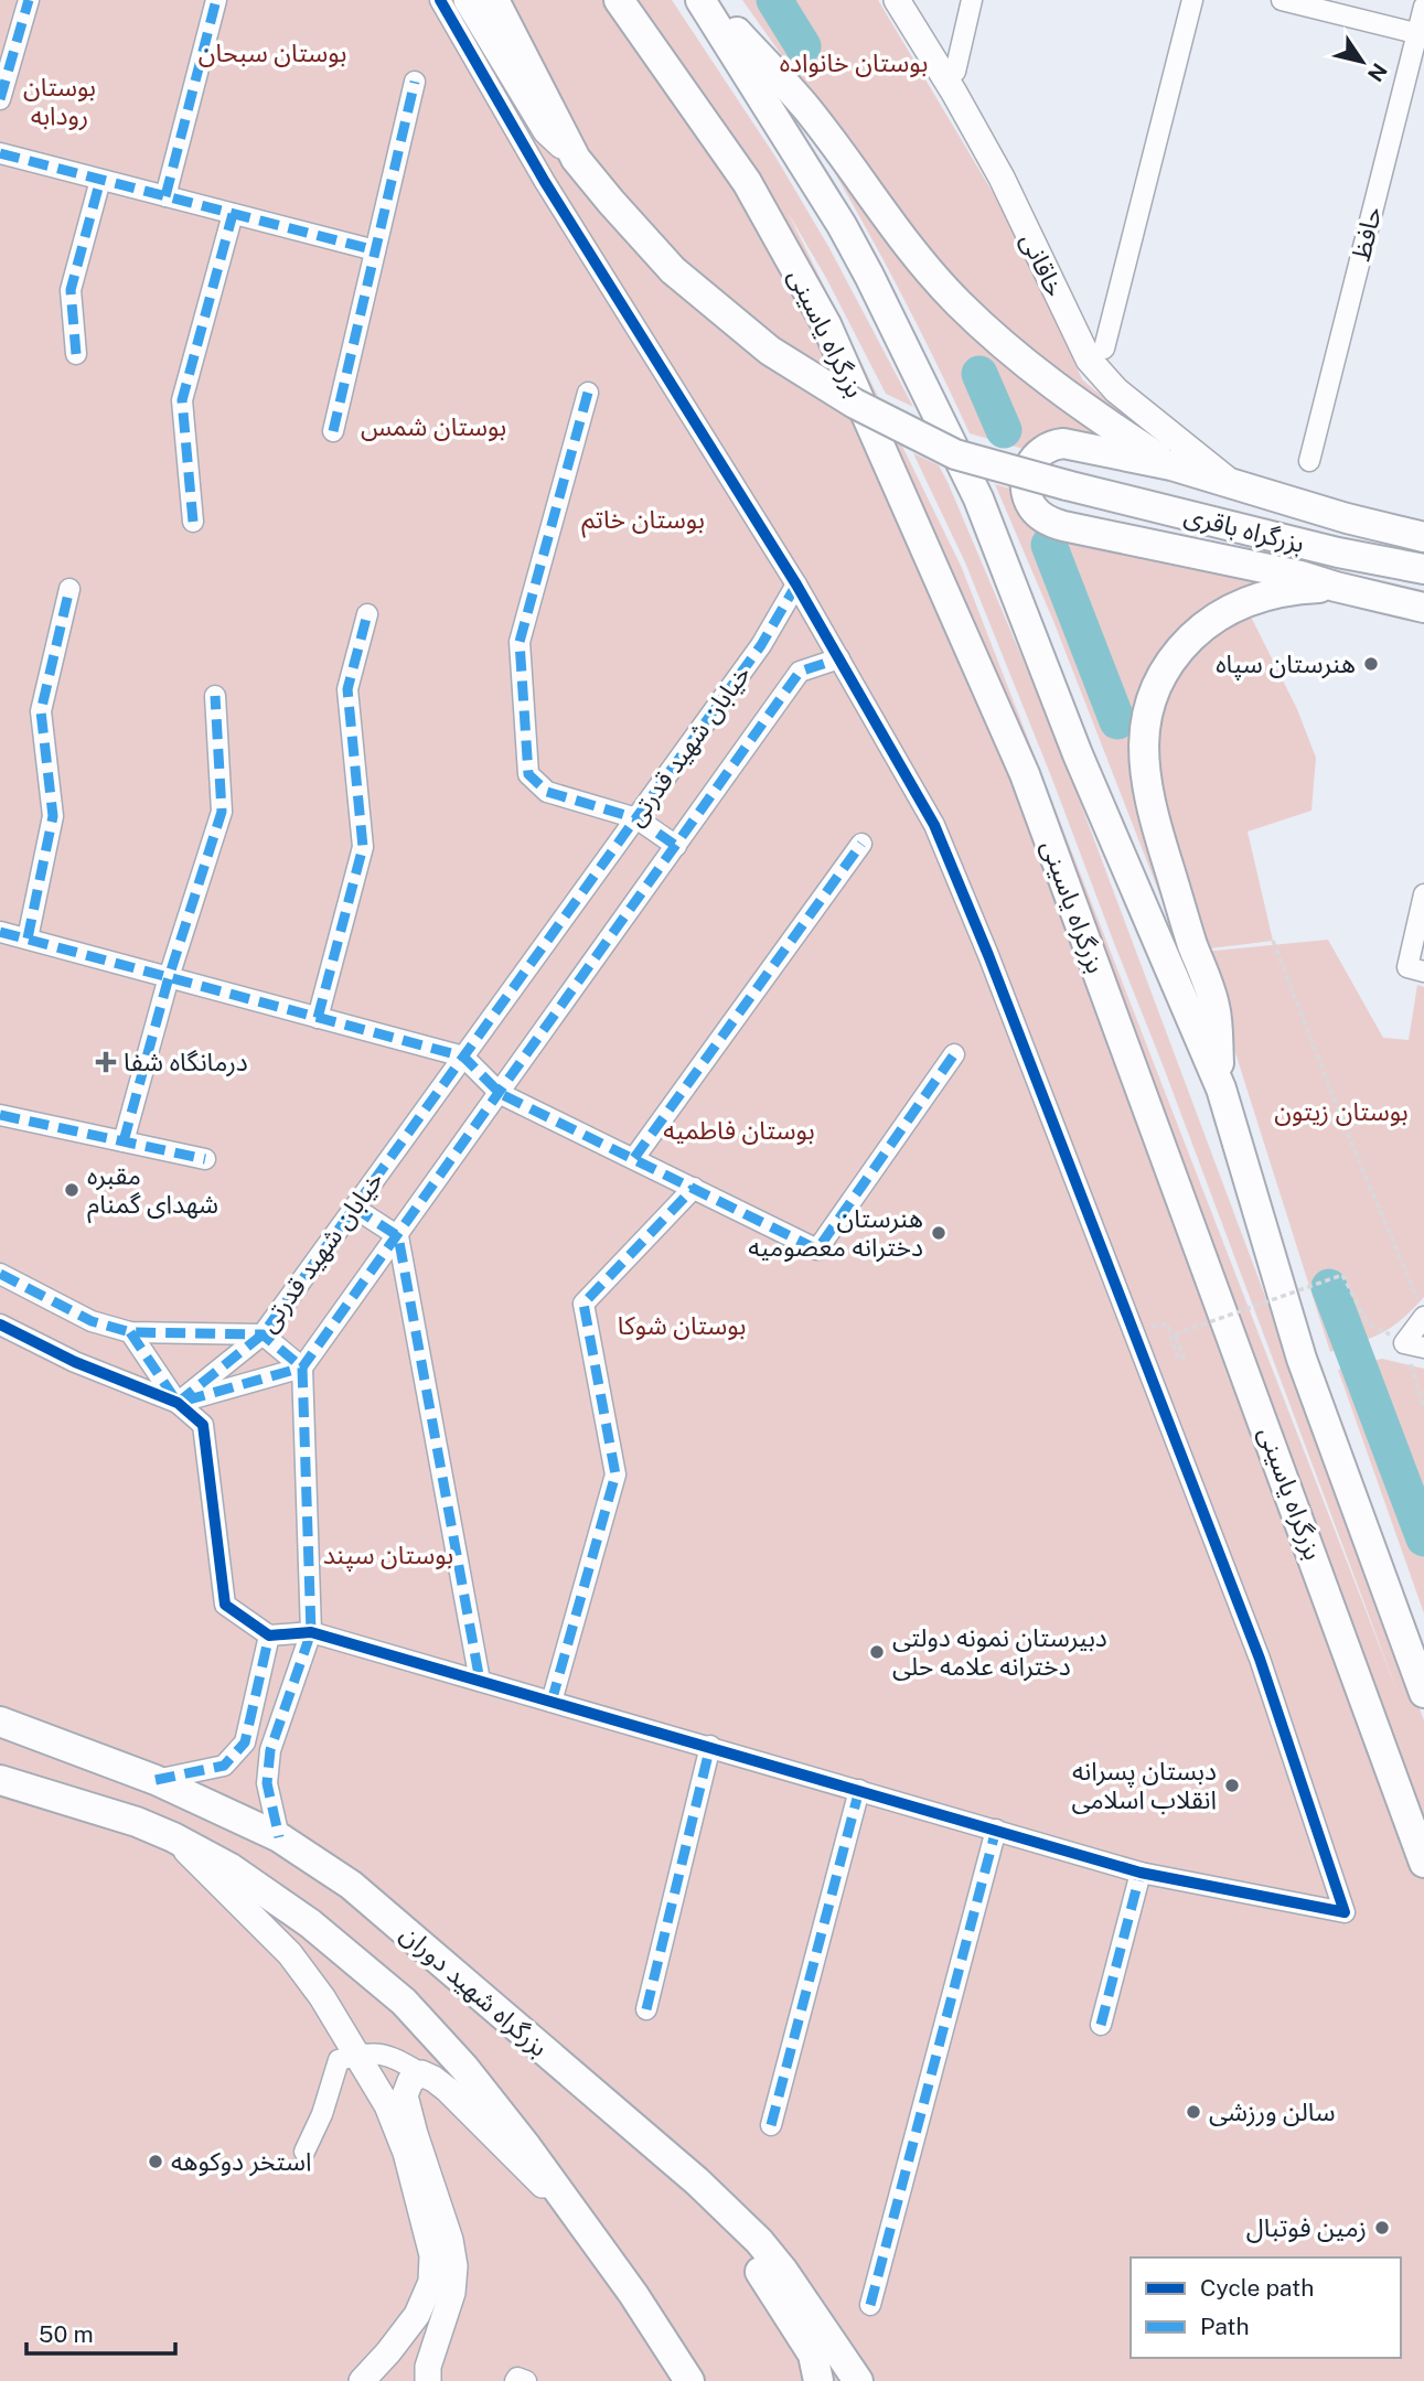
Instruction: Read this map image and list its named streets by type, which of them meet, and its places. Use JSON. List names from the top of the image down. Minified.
{"streets":{"highway":["بزرگراه یاسینی","بزرگراه باقری","بزرگراه شهید دوران"],"main road":["خاقانی"],"street":["حافظ","خیابان شهید قدرتی"]},"crossings":[["خاقانی","بزرگراه باقری"]],"parks":["بوستان سبحان","بوستان خانواده","بوستان رودابه","بوستان شمس","بوستان خاتم","بوستان زیتون","بوستان فاطمیه","بوستان شوکا","بوستان سپند"],"places":{"other":["هنرستان سپاه","مقبره شهدای گمنام","هنرستان دخترانه معصومیه","دبیرستان نمونه دولتی دخترانه علامه حلی","دبستان پسرانه انقلاب اسلامی","سالن ورزشی","استخر دوکوهه","زمین فوتبال"],"health":["درمانگاه شفا"]},"legend":["Cycle path","Path"],"scale_bar":"50 m","north":"bottom right"}
